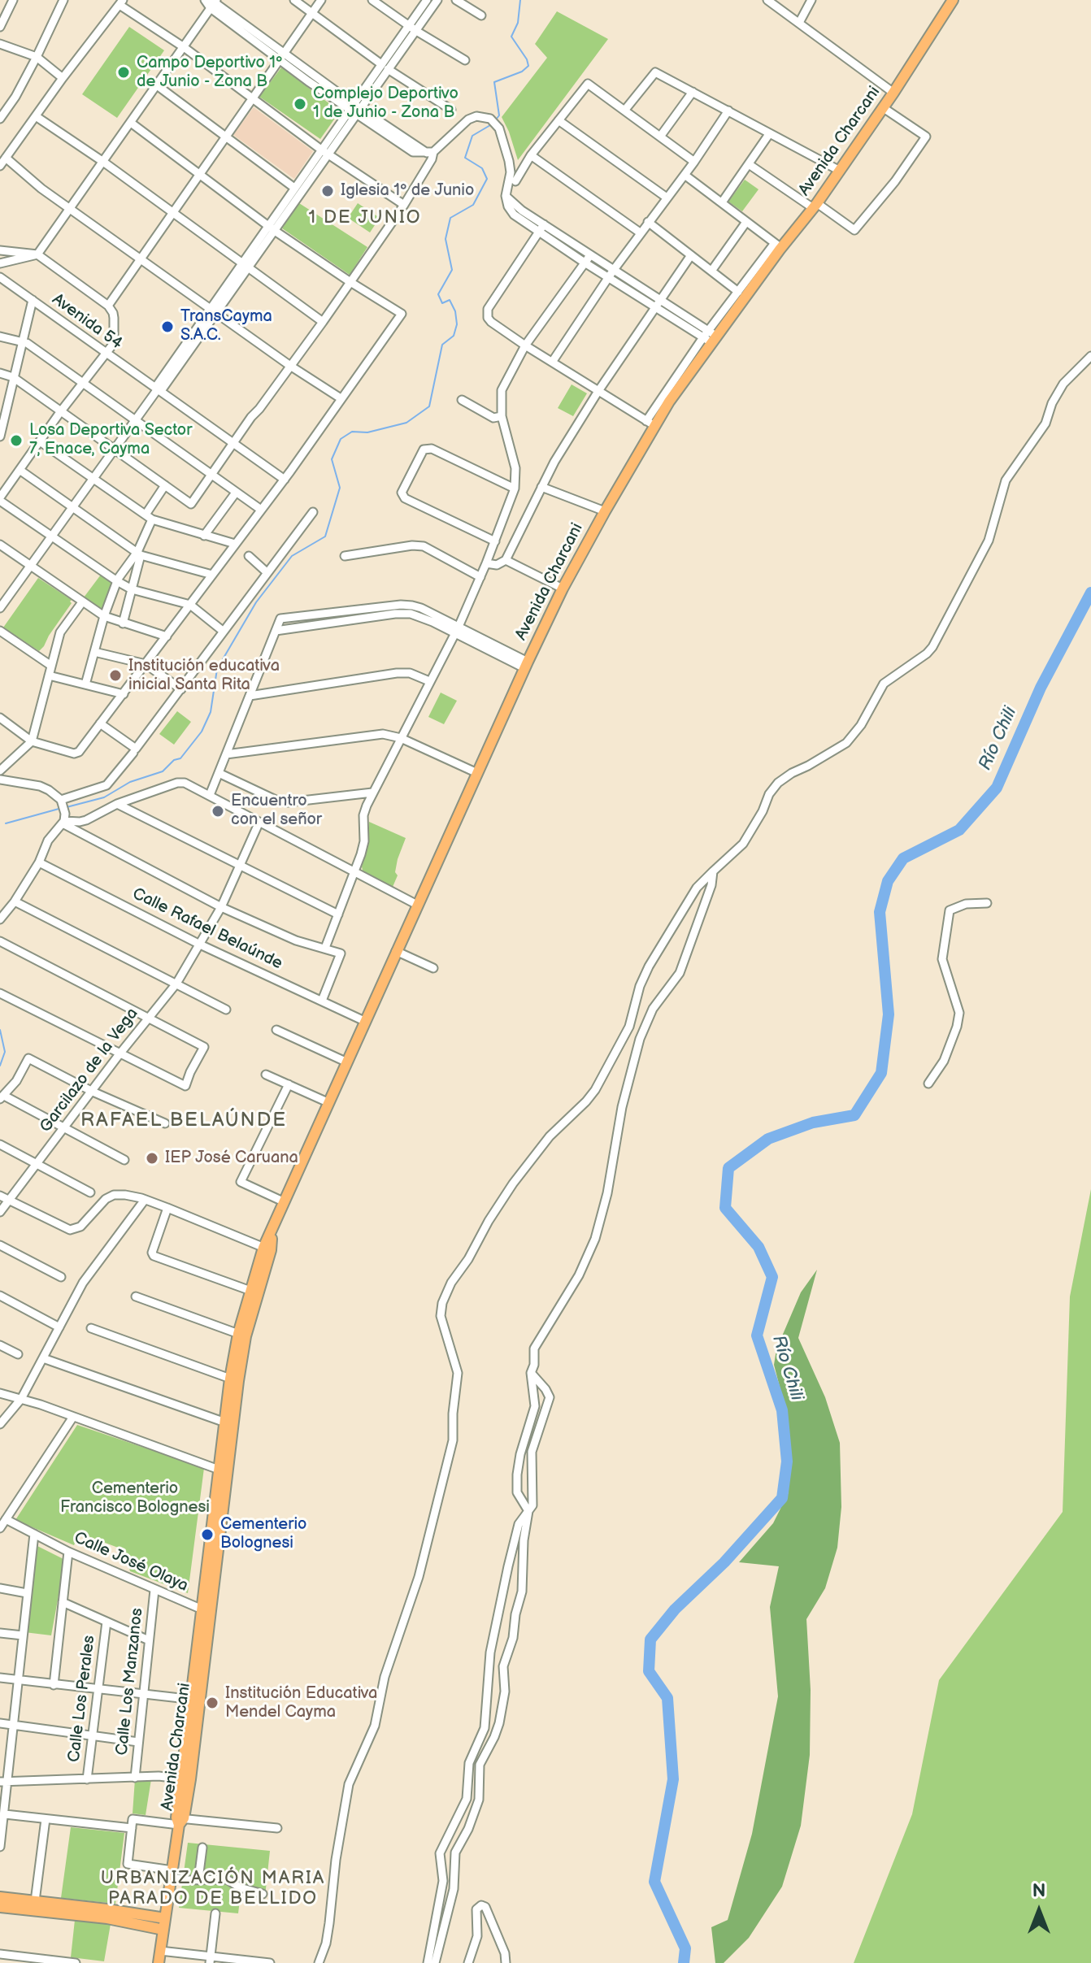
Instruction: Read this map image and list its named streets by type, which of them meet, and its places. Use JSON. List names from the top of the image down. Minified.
{"streets":{"main road":["Avenida Charcani"],"street":["Avenida 54","Calle Rafael Belaúnde","Garcilazo de la Vega","Calle José Olaya","Calle Los Manzanos","Calle Los Perales"]},"crossings":[["Avenida Charcani","Calle Rafael Belaúnde"],["Avenida Charcani","Calle José Olaya"],["Calle Rafael Belaúnde","Garcilazo de la Vega"],["Calle José Olaya","Calle Los Manzanos"]],"districts":["1 DE JUNIO","RAFAEL BELAÚNDE","URBANIZACIÓN MARIA PARADO DE BELLIDO"],"water":["Río Chili"],"parks":["Cementerio Francisco Bolognesi"],"places":["Campo Deportivo 1º de Junio - Zona B","Complejo Deportivo 1 de Junio - Zona B","Iglesia 1º de Junio","TransCayma S.A.C.","Losa Deportiva Sector 7, Enace, Cayma","Institución educativa inicial Santa Rita","Encuentro con el señor","IEP José Caruana","Cementerio Bolognesi","Institución Educativa Mendel Cayma"],"north":"top"}
